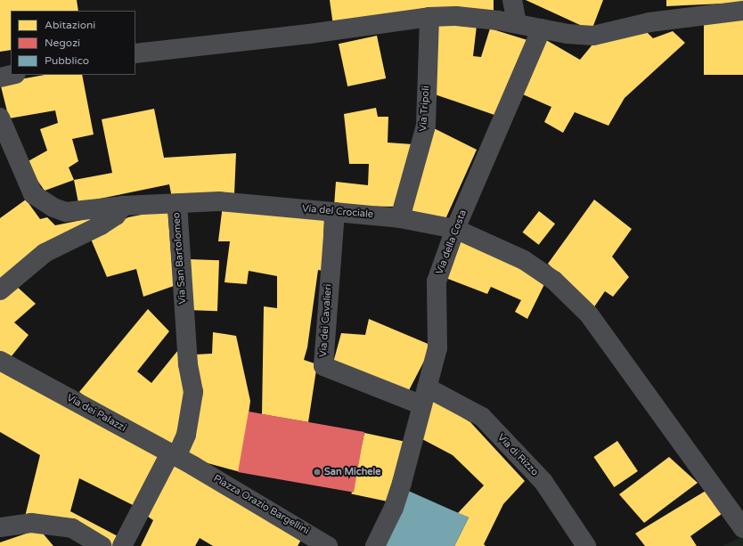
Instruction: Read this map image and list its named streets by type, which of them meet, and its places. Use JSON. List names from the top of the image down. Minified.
{"streets":{"street":["Via Tripoli","Via del Crociale","Via della Costa","Via San Bartolomeo","Via dei Cavalieri","Via dei Palazzi","Via di Rizzo","Piazza Orazio Bargellini"]},"crossings":[["Via Tripoli","Via del Crociale"],["Via del Crociale","Via della Costa"],["Via del Crociale","Via San Bartolomeo"],["Via del Crociale","Via dei Cavalieri"],["Via della Costa","Via dei Cavalieri"],["Via della Costa","Via di Rizzo"],["Via San Bartolomeo","Via dei Palazzi"],["Via San Bartolomeo","Piazza Orazio Bargellini"],["Via dei Cavalieri","Via di Rizzo"],["Via dei Palazzi","Piazza Orazio Bargellini"]],"places":["San Michele"],"legend":["Abitazioni","Negozi","Pubblico"]}
